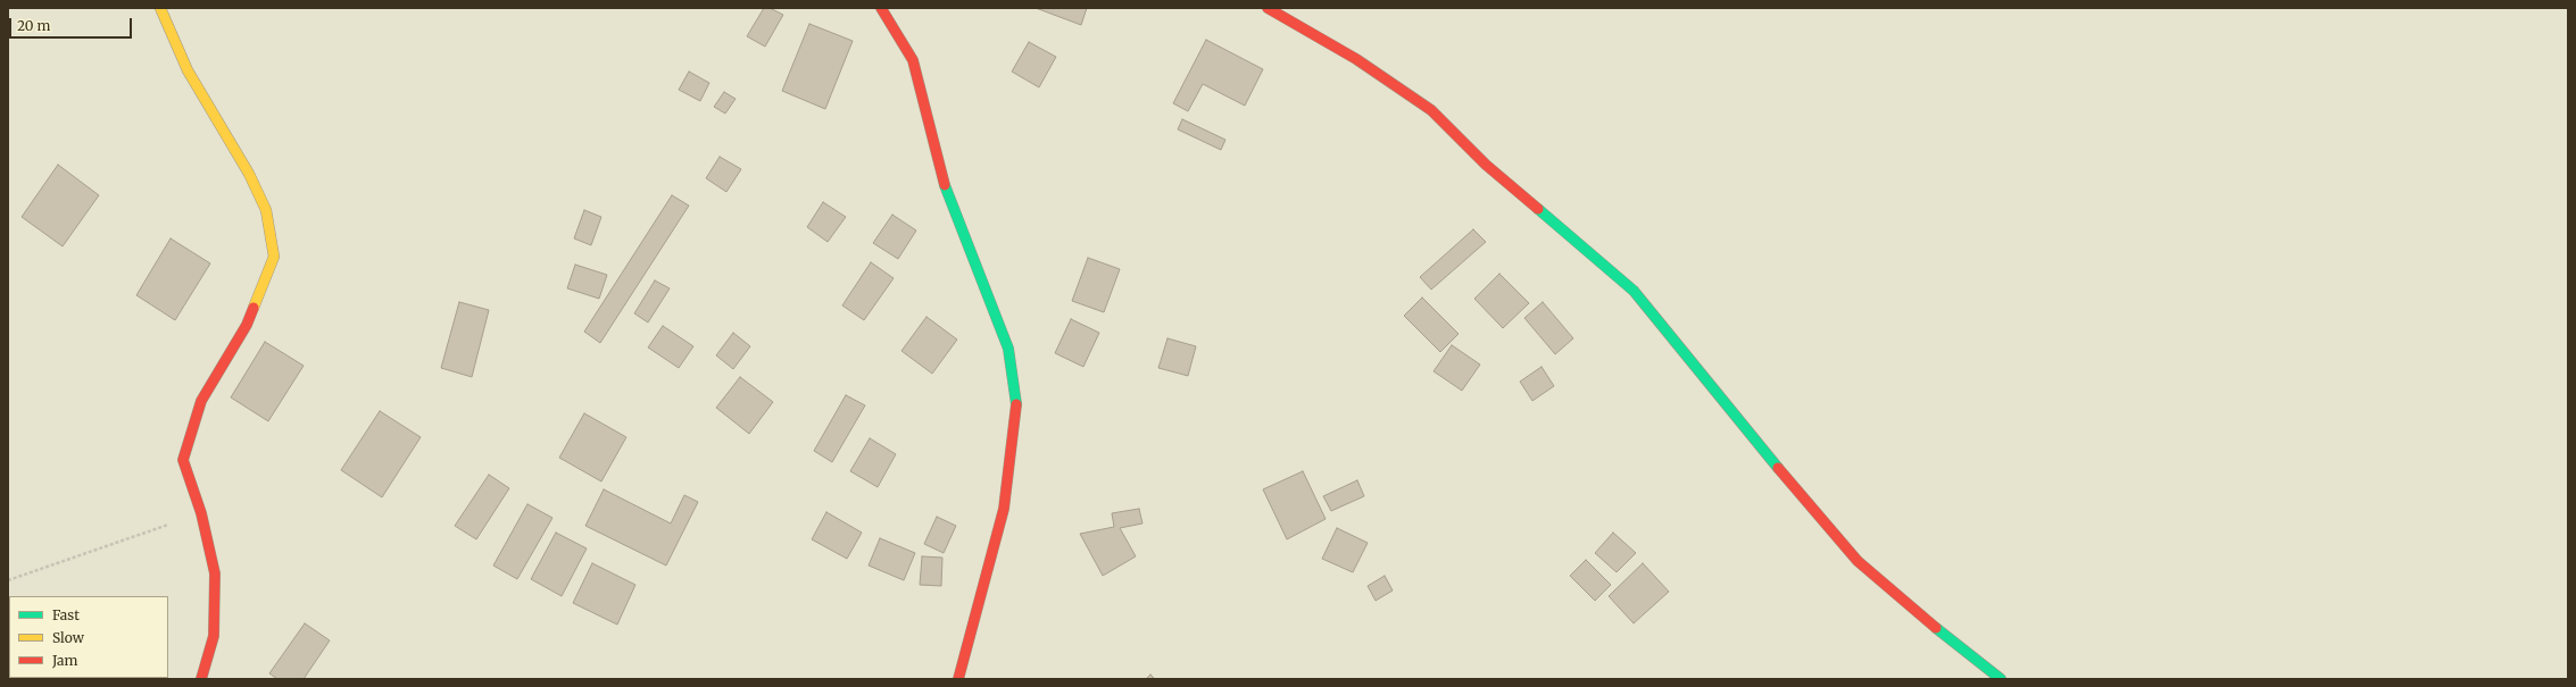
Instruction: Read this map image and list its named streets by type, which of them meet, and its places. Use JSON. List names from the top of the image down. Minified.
{"legend":["Fast","Slow","Jam"],"scale_bar":"20 m"}
